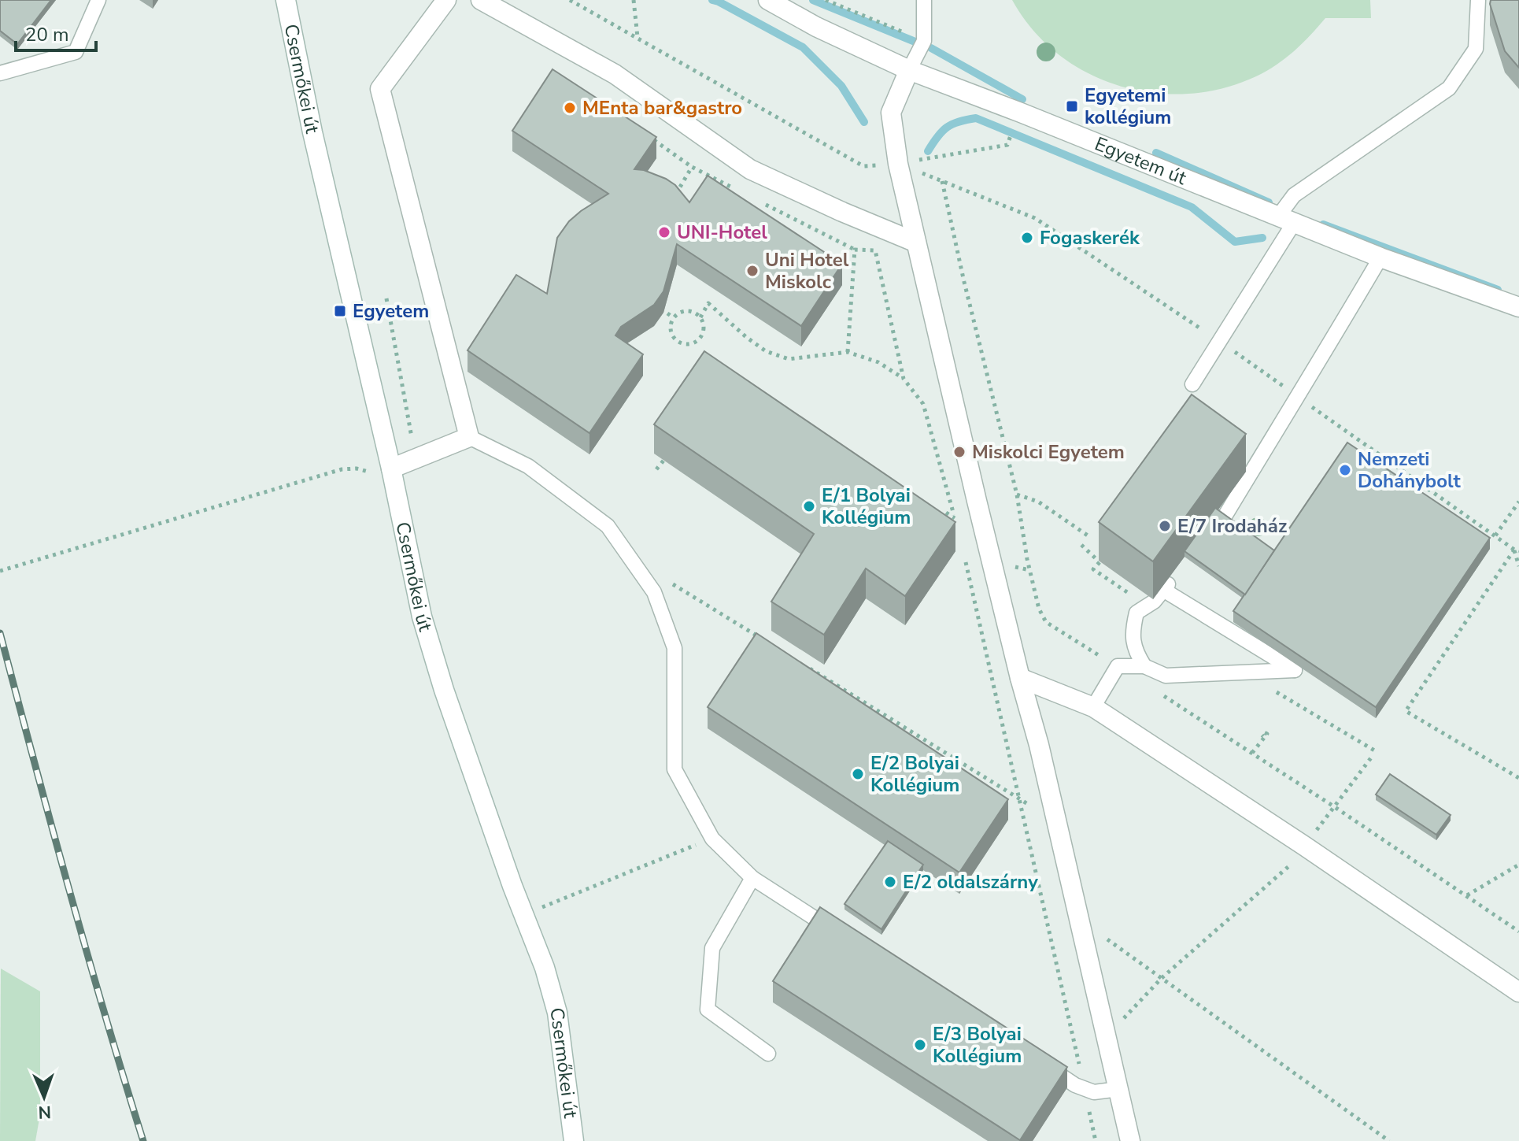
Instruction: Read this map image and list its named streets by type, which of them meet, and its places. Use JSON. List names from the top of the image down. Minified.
{"streets":{"street":["Csermőkei út","Egyetem út"]},"places":{"transit":["Egyetemi kollégium","Egyetem"],"other":["MEnta bar&gastro","UNI-Hotel","Fogaskerék","Uni Hotel Miskolc","Miskolci Egyetem","Nemzeti Dohánybolt","E/1 Bolyai Kollégium","E/7 Irodaház","E/2 Bolyai Kollégium","E/2 oldalszárny","E/3 Bolyai Kollégium"]},"scale_bar":"20 m","north":"bottom"}
